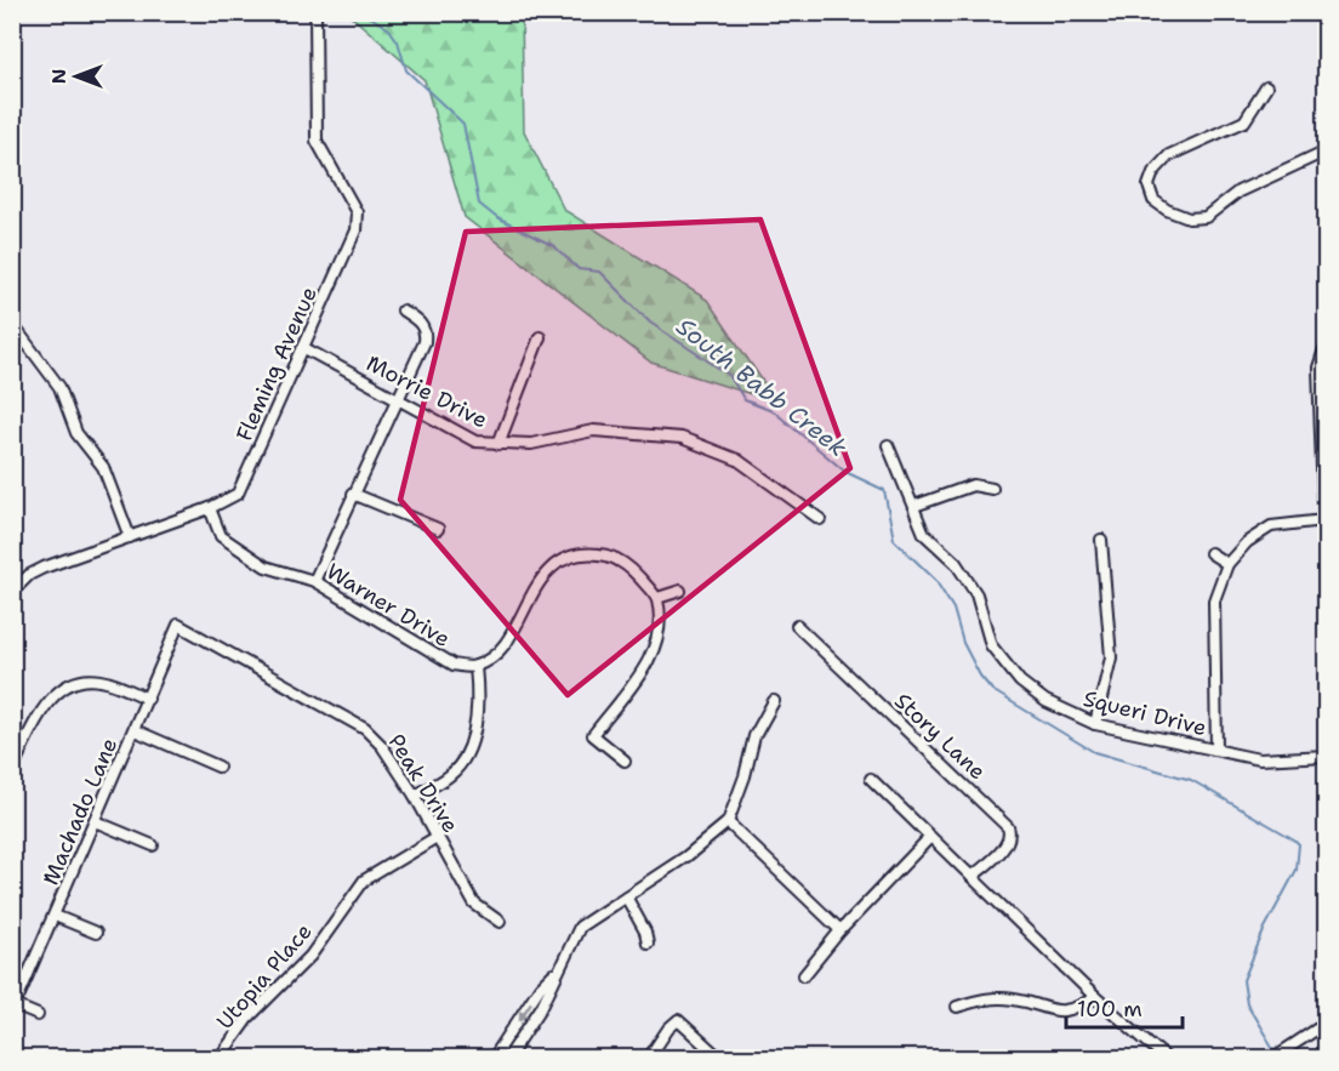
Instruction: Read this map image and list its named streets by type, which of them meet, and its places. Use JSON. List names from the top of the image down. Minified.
{"streets":{"street":["Fleming Avenue","Morrie Drive","Warner Drive","Squeri Drive","Story Lane","Peak Drive","Machado Lane","Utopia Place"]},"crossings":[["Fleming Avenue","Morrie Drive"],["Fleming Avenue","Warner Drive"],["Peak Drive","Machado Lane"],["Peak Drive","Utopia Place"]],"water":["South Babb Creek"],"scale_bar":"100 m","north":"left"}
